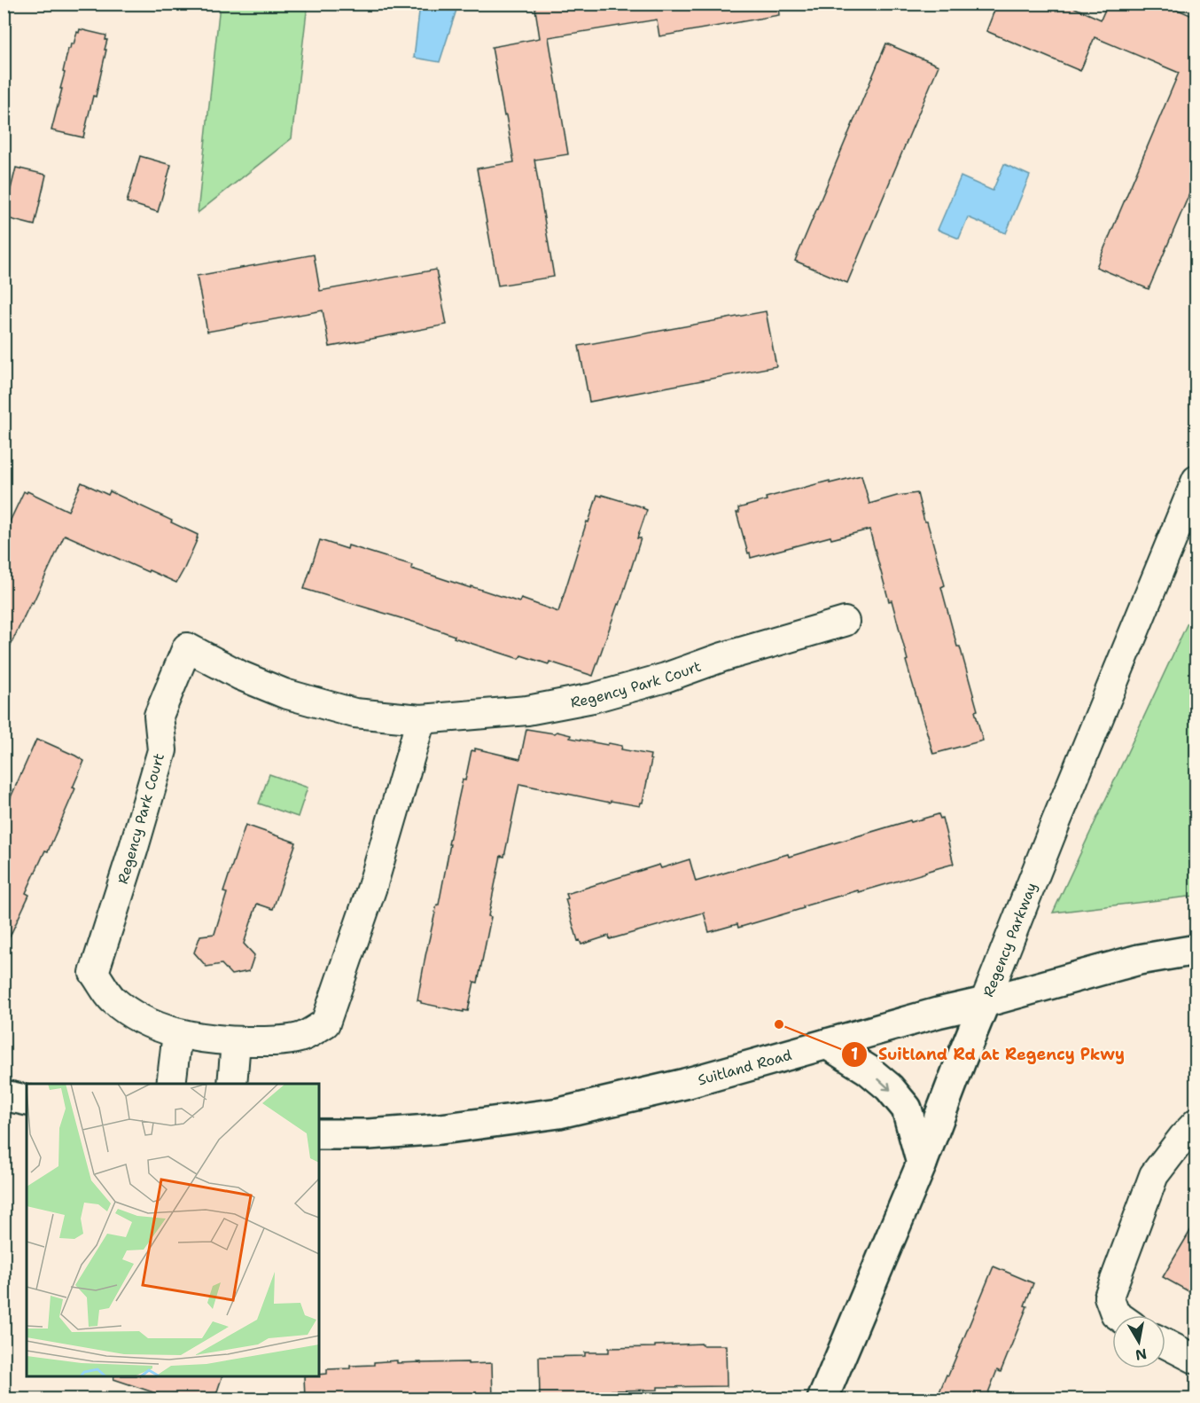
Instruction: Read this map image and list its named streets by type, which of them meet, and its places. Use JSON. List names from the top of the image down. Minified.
{"streets":{"main road":["Regency Parkway","Suitland Road"],"street":["Regency Park Court"]},"crossings":[["Regency Parkway","Suitland Road"]],"places":["Suitland Rd at Regency Pkwy"],"north":"bottom"}
